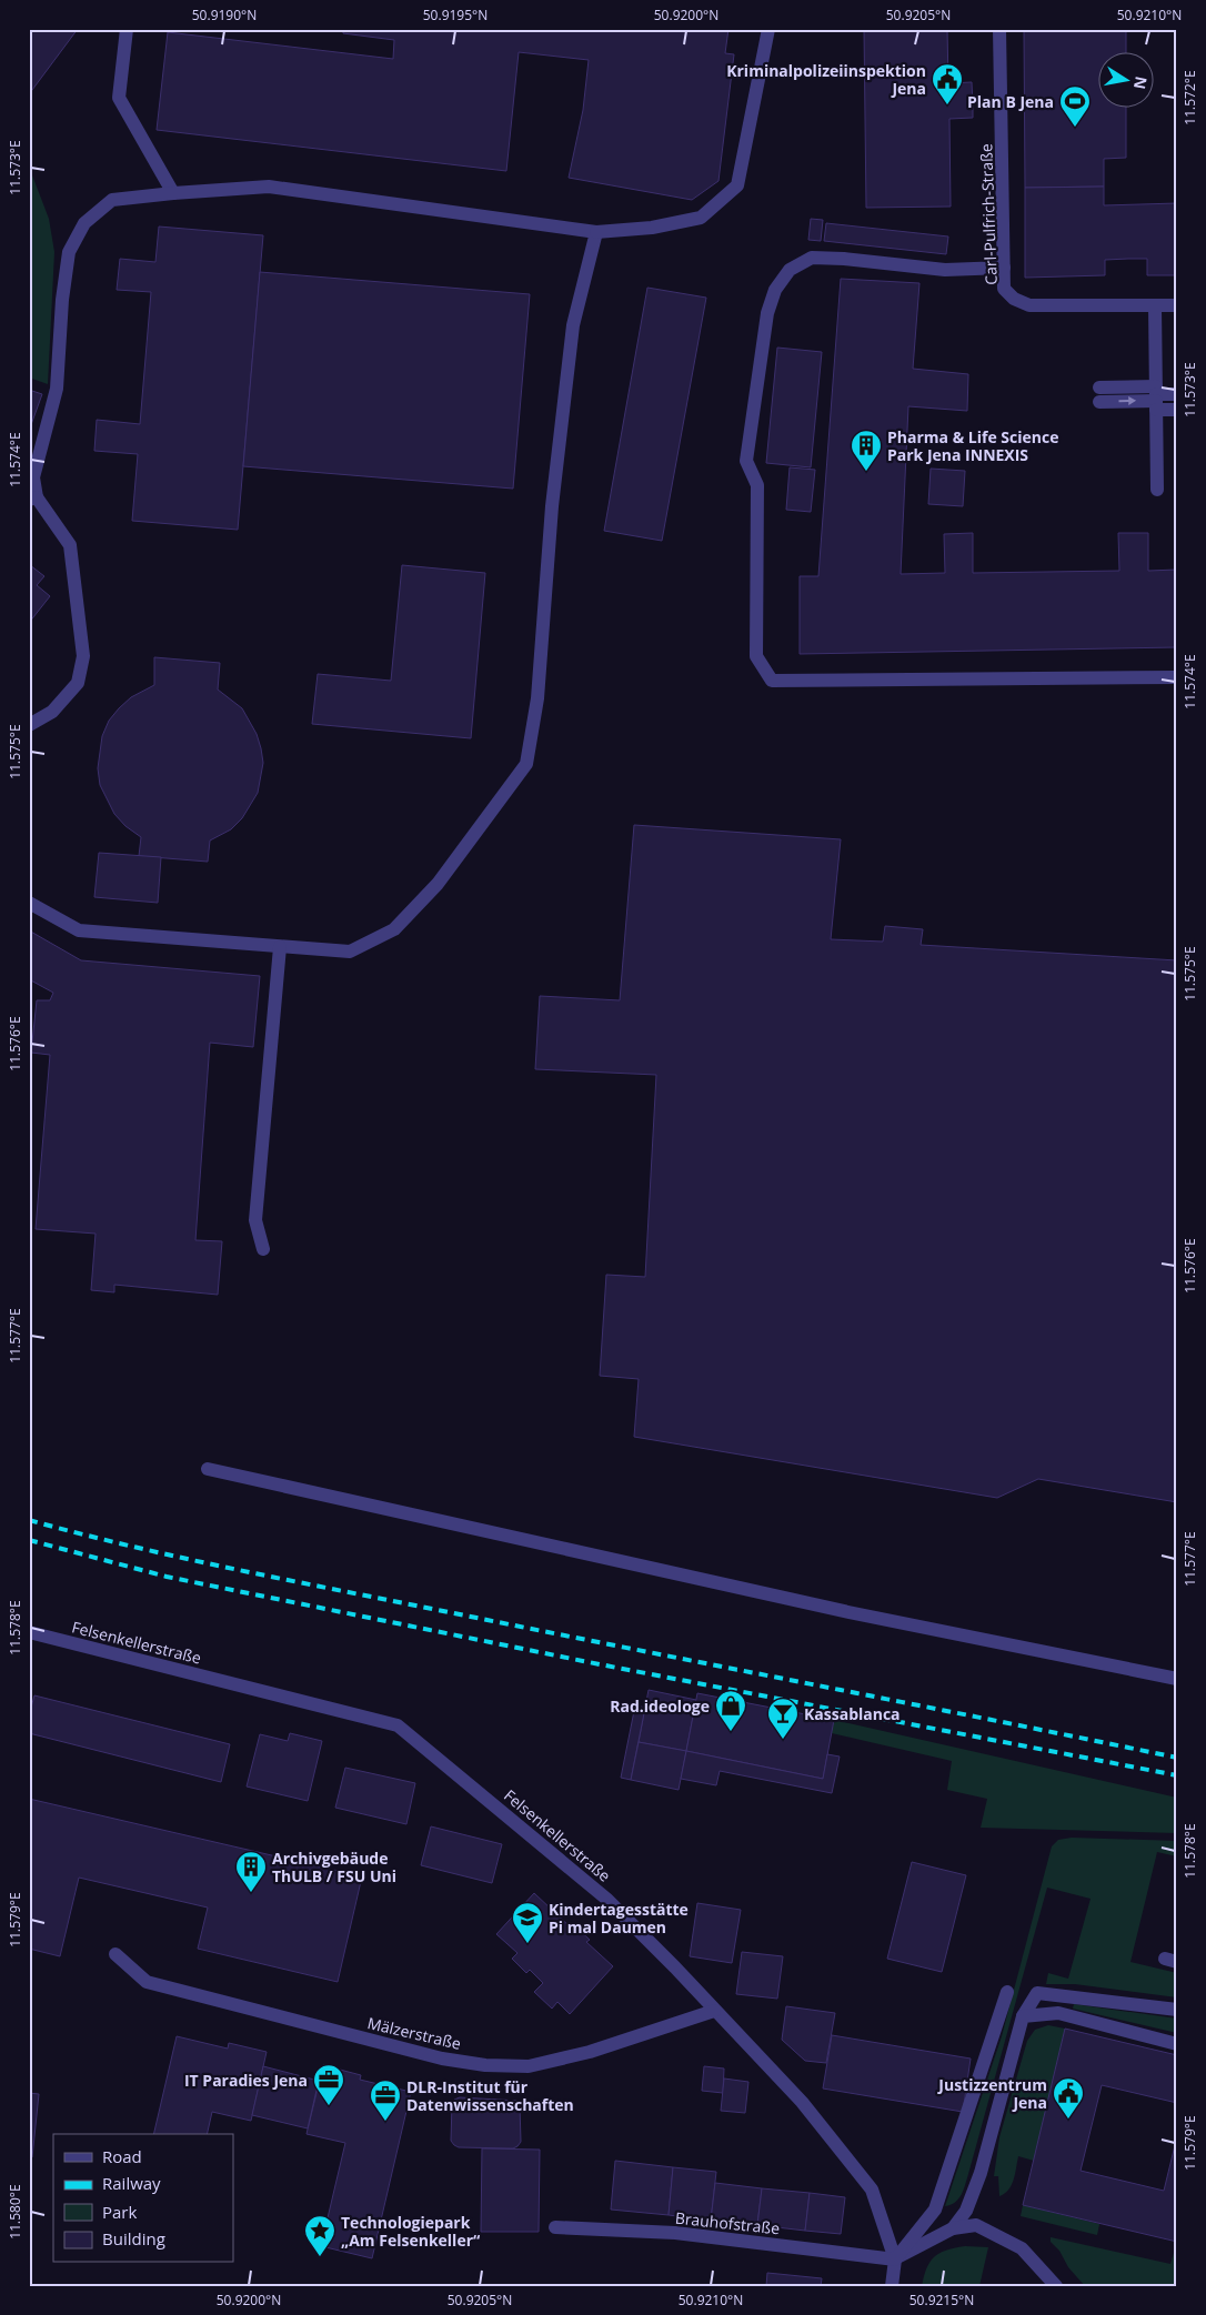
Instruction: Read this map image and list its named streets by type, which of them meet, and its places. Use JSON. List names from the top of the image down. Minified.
{"streets":{"street":["Carl-Pulfrich-Straße","Felsenkellerstraße","Mälzerstraße","Brauhofstraße"]},"crossings":[["Felsenkellerstraße","Mälzerstraße"],["Felsenkellerstraße","Brauhofstraße"]],"places":{"public building":["Kriminalpolizeiinspektion Jena","Justizzentrum Jena"],"sports":["Plan B Jena"],"building":["Pharma & Life Science Park Jena INNEXIS","Archivgebäude ThULB / FSU Uni"],"shop":["Rad.ideologe"],"bar":["Kassablanca"],"school or university":["Kindertagesstätte Pi mal Daumen"],"office":["IT Paradies Jena","DLR-Institut für Datenwissenschaften"],"place":["Technologiepark „Am Felsenkeller“"]},"legend":["Road","Railway","Park","Building"],"north":"right","coordinates":["50.9190°N","50.9195°N","50.9200°N","50.9205°N","50.9210°N","11.572°E","11.573°E","11.574°E","11.575°E","11.576°E","11.577°E","11.578°E","11.579°E","11.580°E","50.9215°N"]}
